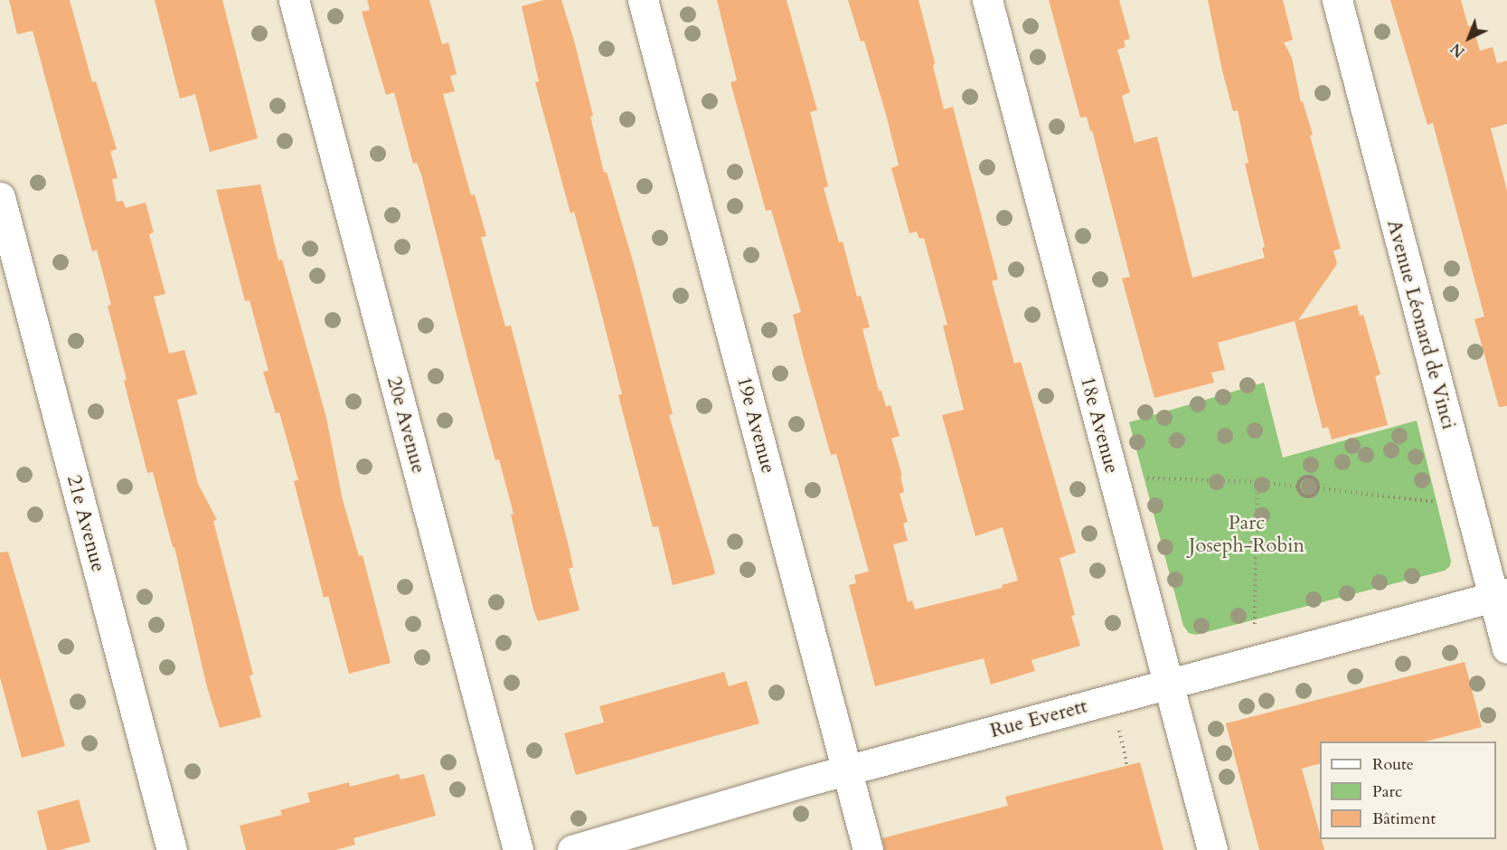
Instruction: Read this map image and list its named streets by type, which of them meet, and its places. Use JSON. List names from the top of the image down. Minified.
{"streets":{"street":["Avenue Léonard de Vinci","20e Avenue","19e Avenue","18e Avenue","21e Avenue","Rue Everett"]},"crossings":[["Avenue Léonard de Vinci","Rue Everett"],["19e Avenue","Rue Everett"],["18e Avenue","Rue Everett"]],"parks":["Parc Joseph-Robin"],"legend":["Route","Parc","Bâtiment"],"north":"bottom left"}
